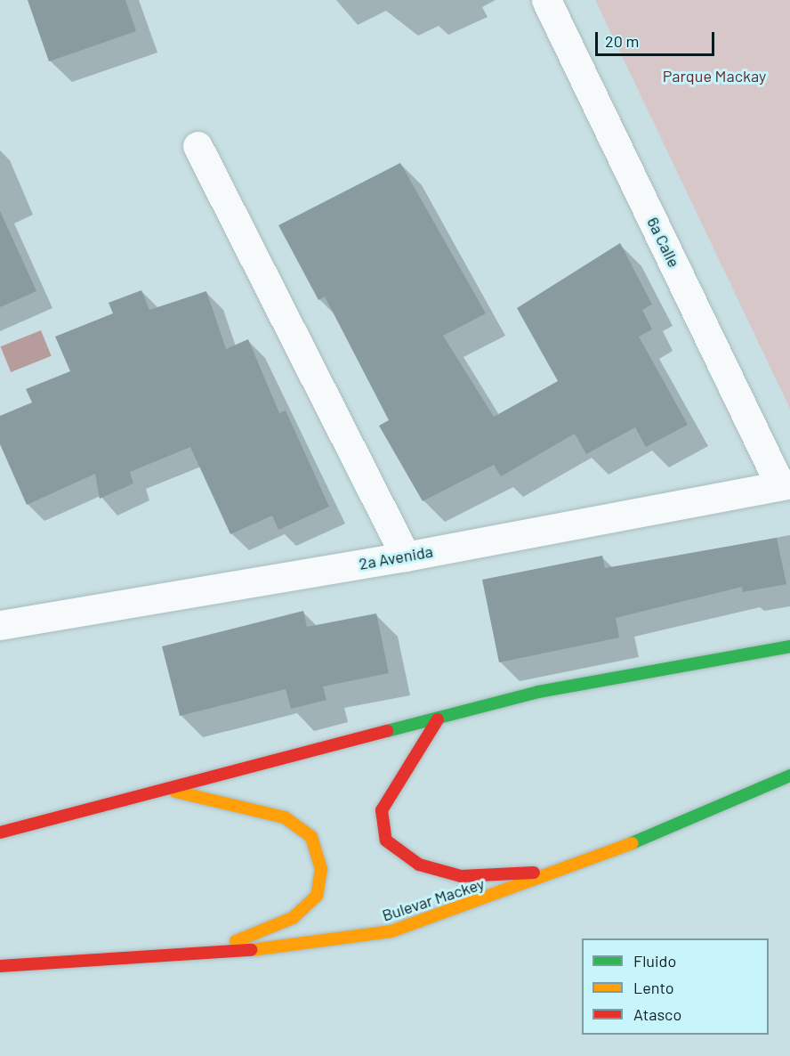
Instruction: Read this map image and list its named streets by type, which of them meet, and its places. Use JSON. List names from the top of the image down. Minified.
{"streets":{"main road":["Bulevar Mackey"],"street":["6a Calle","2a Avenida"]},"crossings":[["6a Calle","2a Avenida"]],"parks":["Parque Mackay"],"legend":["Fluido","Lento","Atasco"],"scale_bar":"20 m"}
